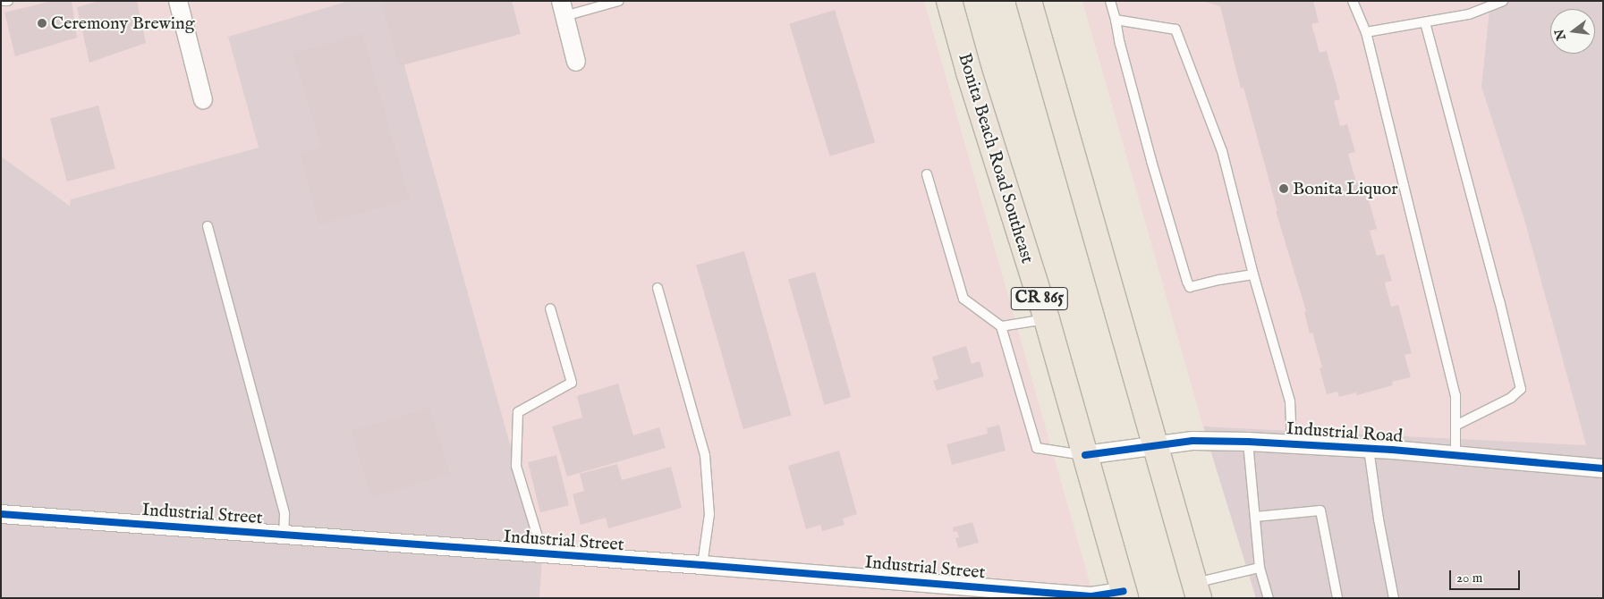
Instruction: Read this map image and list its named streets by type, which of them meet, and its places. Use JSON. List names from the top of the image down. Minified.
{"streets":{"main road":["Bonita Beach Road Southeast","CR 865"],"street":["Industrial Road","Industrial Street"]},"crossings":[["Bonita Beach Road Southeast","Industrial Road"],["Bonita Beach Road Southeast","Industrial Street"]],"places":["Ceremony Brewing","Bonita Liquor"],"scale_bar":"20 m","north":"left"}
